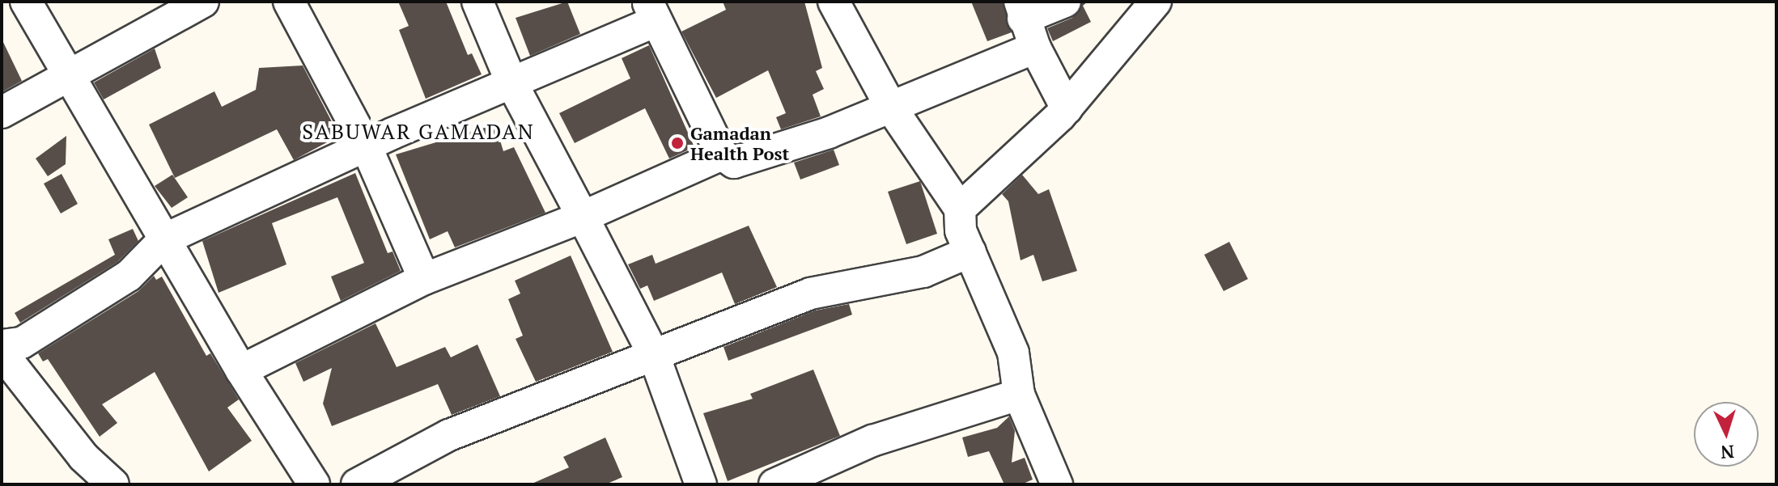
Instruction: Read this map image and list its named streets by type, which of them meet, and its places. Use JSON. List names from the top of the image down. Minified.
{"districts":["SABUWAR GAMADAN"],"places":["Gamadan Health Post"],"north":"bottom"}
